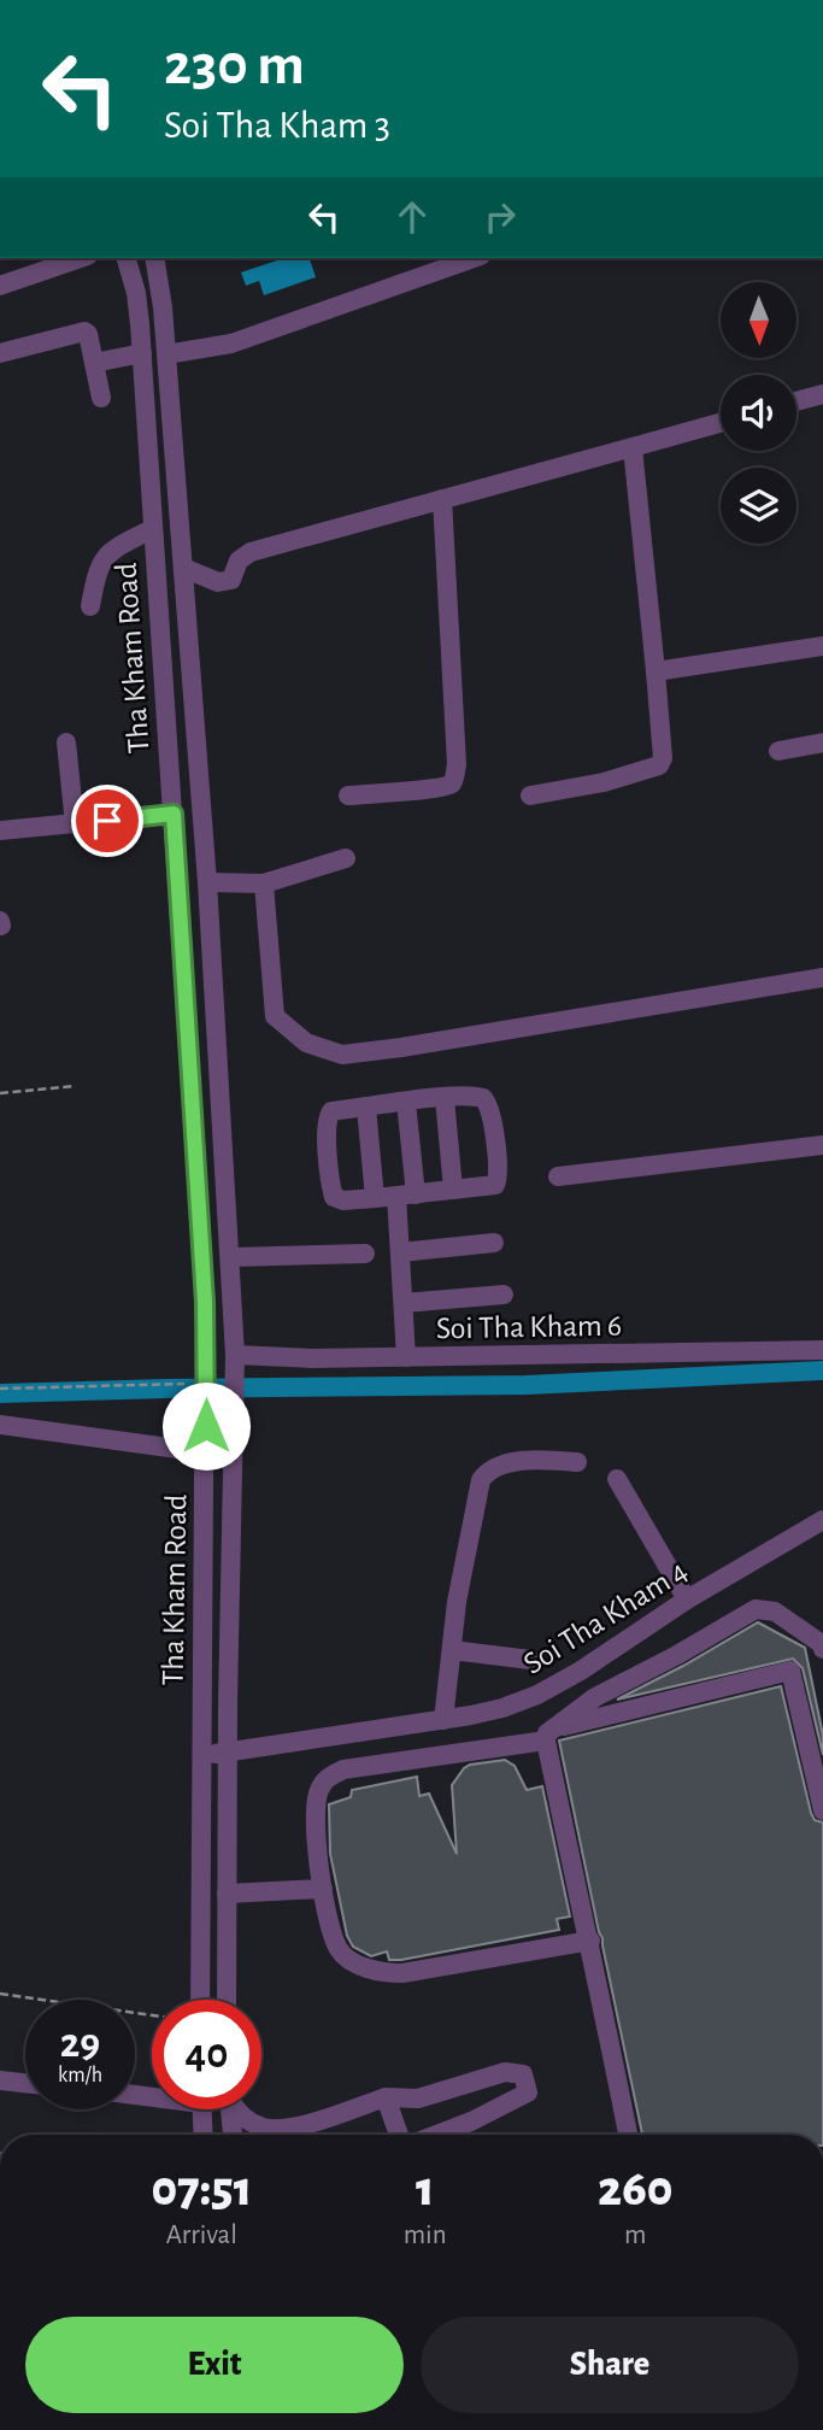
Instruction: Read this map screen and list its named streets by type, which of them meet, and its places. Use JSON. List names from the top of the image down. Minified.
{"streets":{"street":["Tha Kham Road","Soi Tha Kham 6","Soi Tha Kham 4"]},"crossings":[["Tha Kham Road","Soi Tha Kham 6"],["Tha Kham Road","Soi Tha Kham 4"]],"north":"bottom","page":{"turn":["230 m","Soi Tha Kham 3"],"speed":"29 km/h","limit":"40","eta":["07:51","Arrival","1","min","260","m"],"buttons":["Exit","Share"]}}
